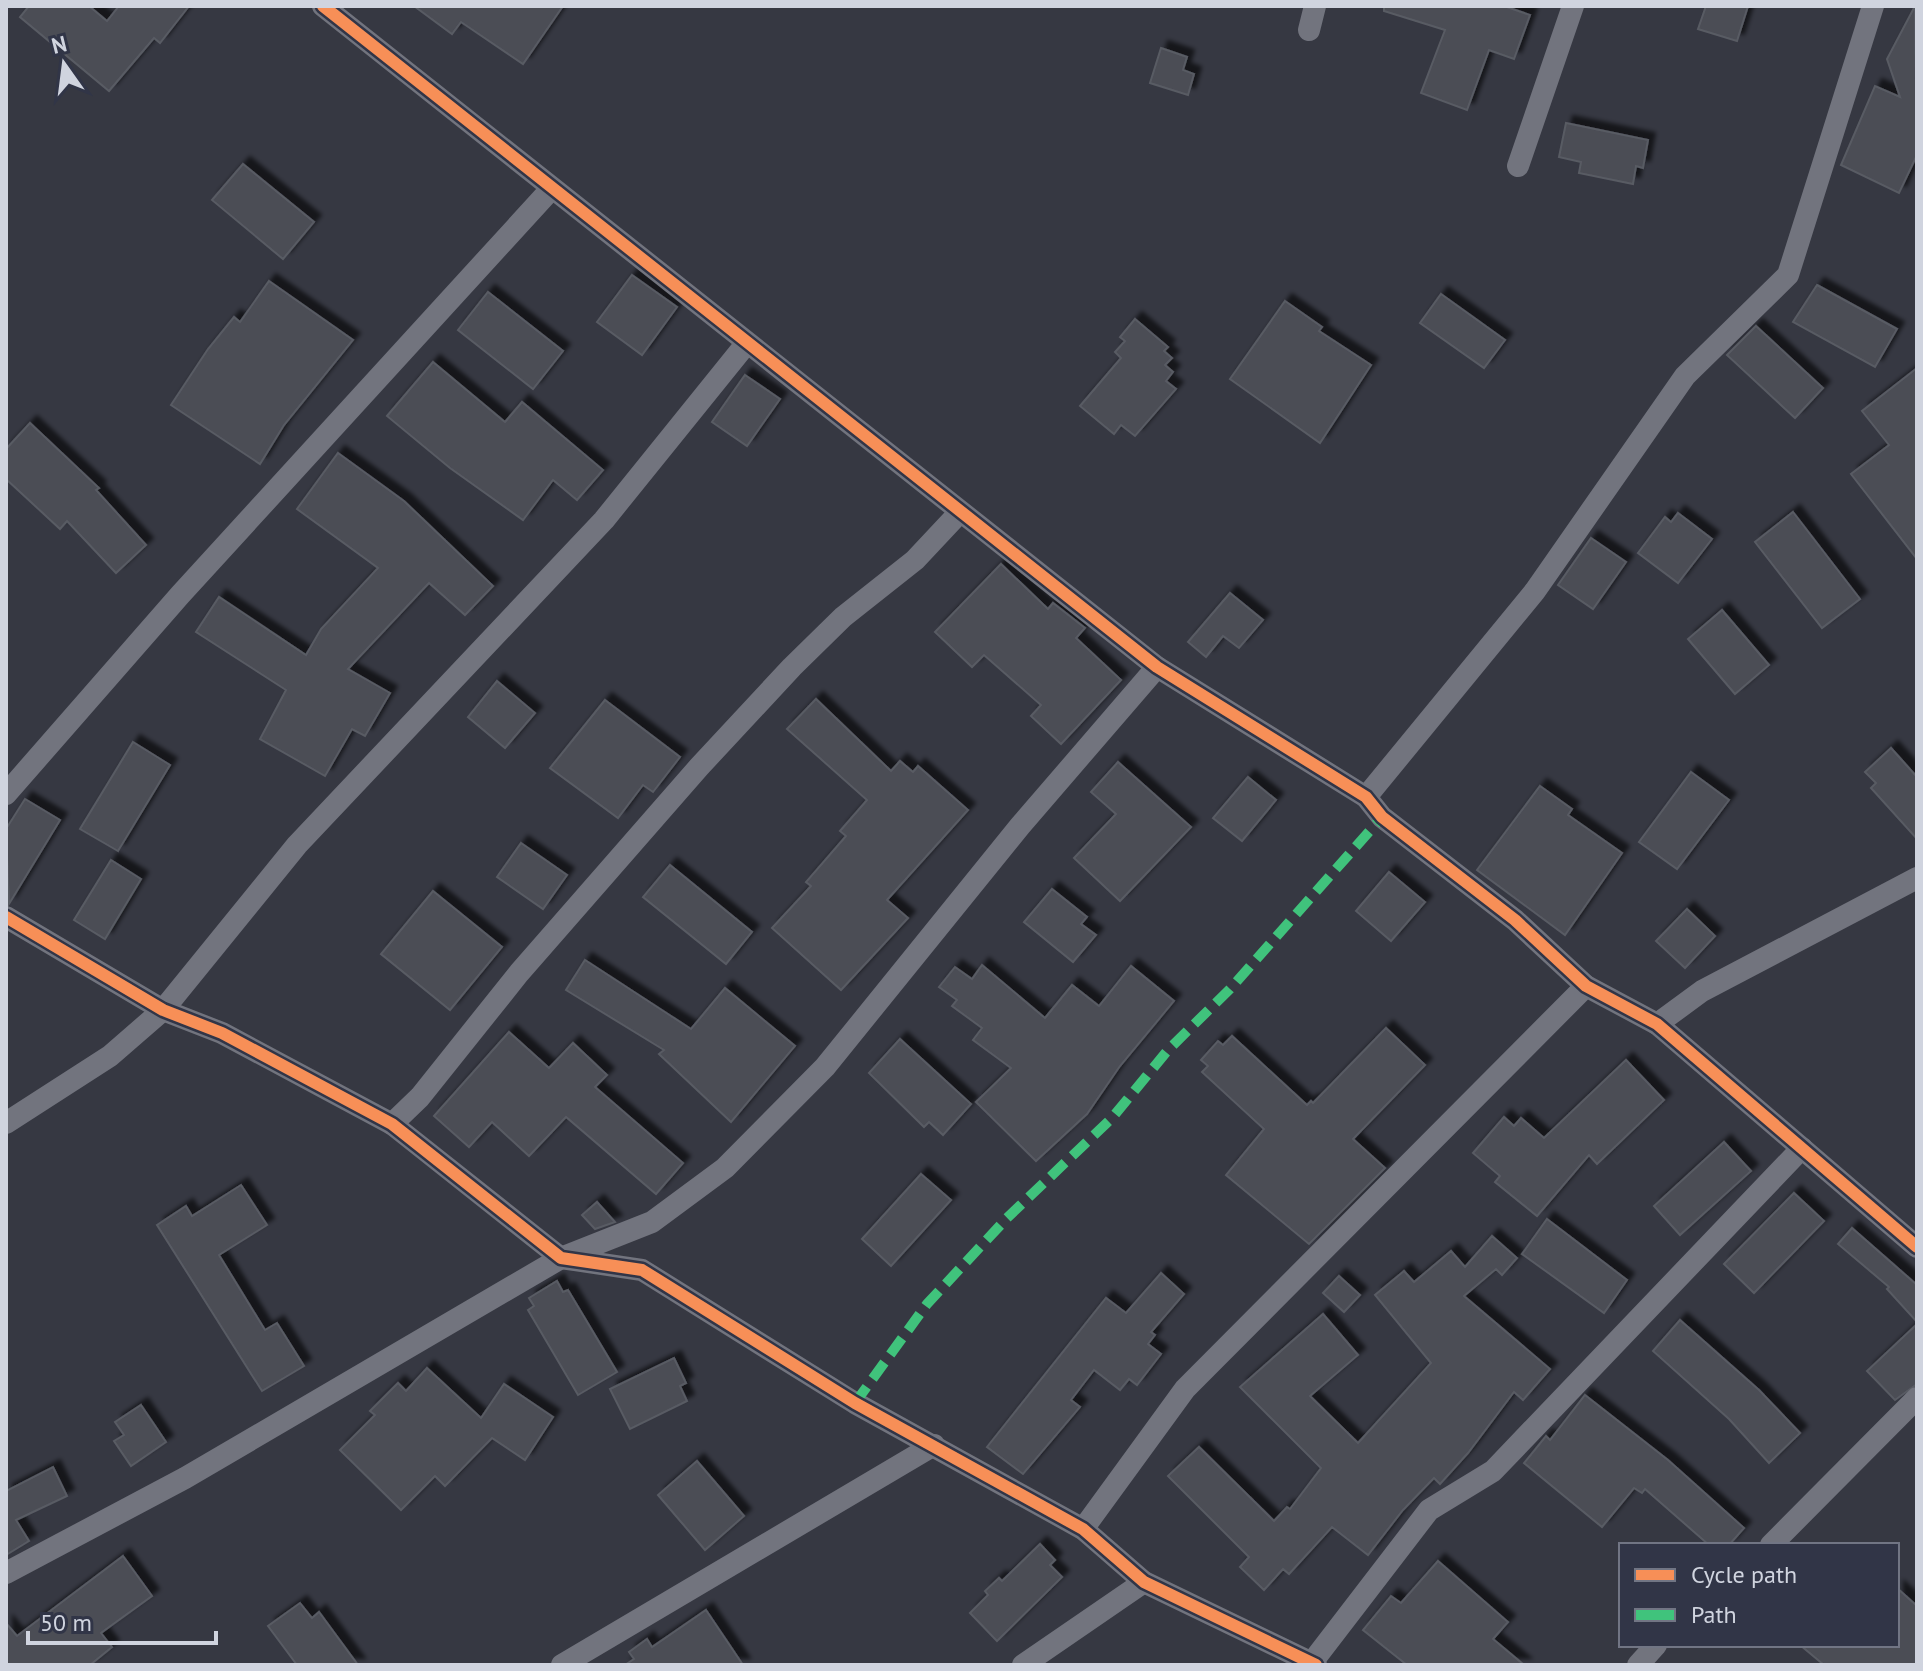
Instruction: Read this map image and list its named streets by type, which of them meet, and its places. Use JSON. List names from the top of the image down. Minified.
{"legend":["Cycle path","Path"],"scale_bar":"50 m","north":"top"}
